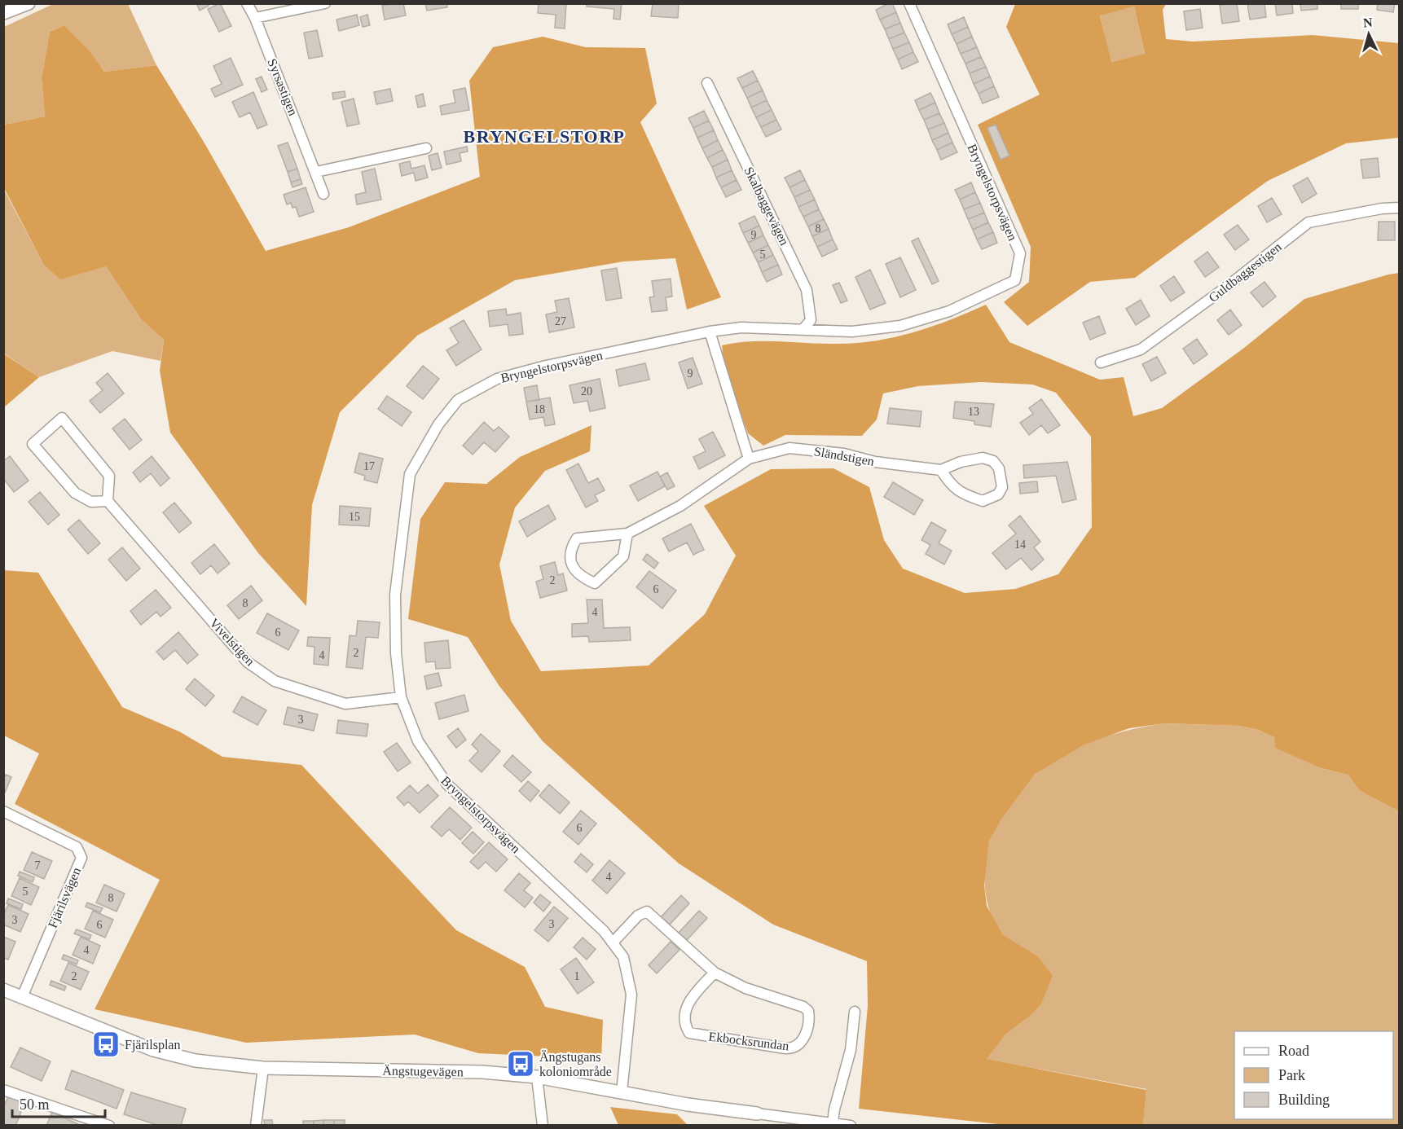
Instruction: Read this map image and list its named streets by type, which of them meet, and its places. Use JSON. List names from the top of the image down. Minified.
{"streets":{"street":["Syrsastigen","Bryngelstorpsvägen","Skalbaggevägen","Guldbaggestigen","Sländstigen","Vivelstigen","Fjärilsvägen","Ekbocksrundan","Ängstugevägen"]},"crossings":[["Bryngelstorpsvägen","Skalbaggevägen"],["Bryngelstorpsvägen","Vivelstigen"],["Bryngelstorpsvägen","Ekbocksrundan"],["Bryngelstorpsvägen","Ängstugevägen"],["Fjärilsvägen","Ängstugevägen"]],"districts":["BRYNGELSTORP"],"places":{"bus stop":["Fjärilsplan","Ängstugans koloniområde"]},"house_numbers":["8","9","5","27","9","20","18","13","17","15","14","2","6","8","4","6","2","4","3","6","7","4","5","8","3","3","6","4","2","1"],"legend":["Road","Park","Building"],"scale_bar":"50 m","north":"top"}
